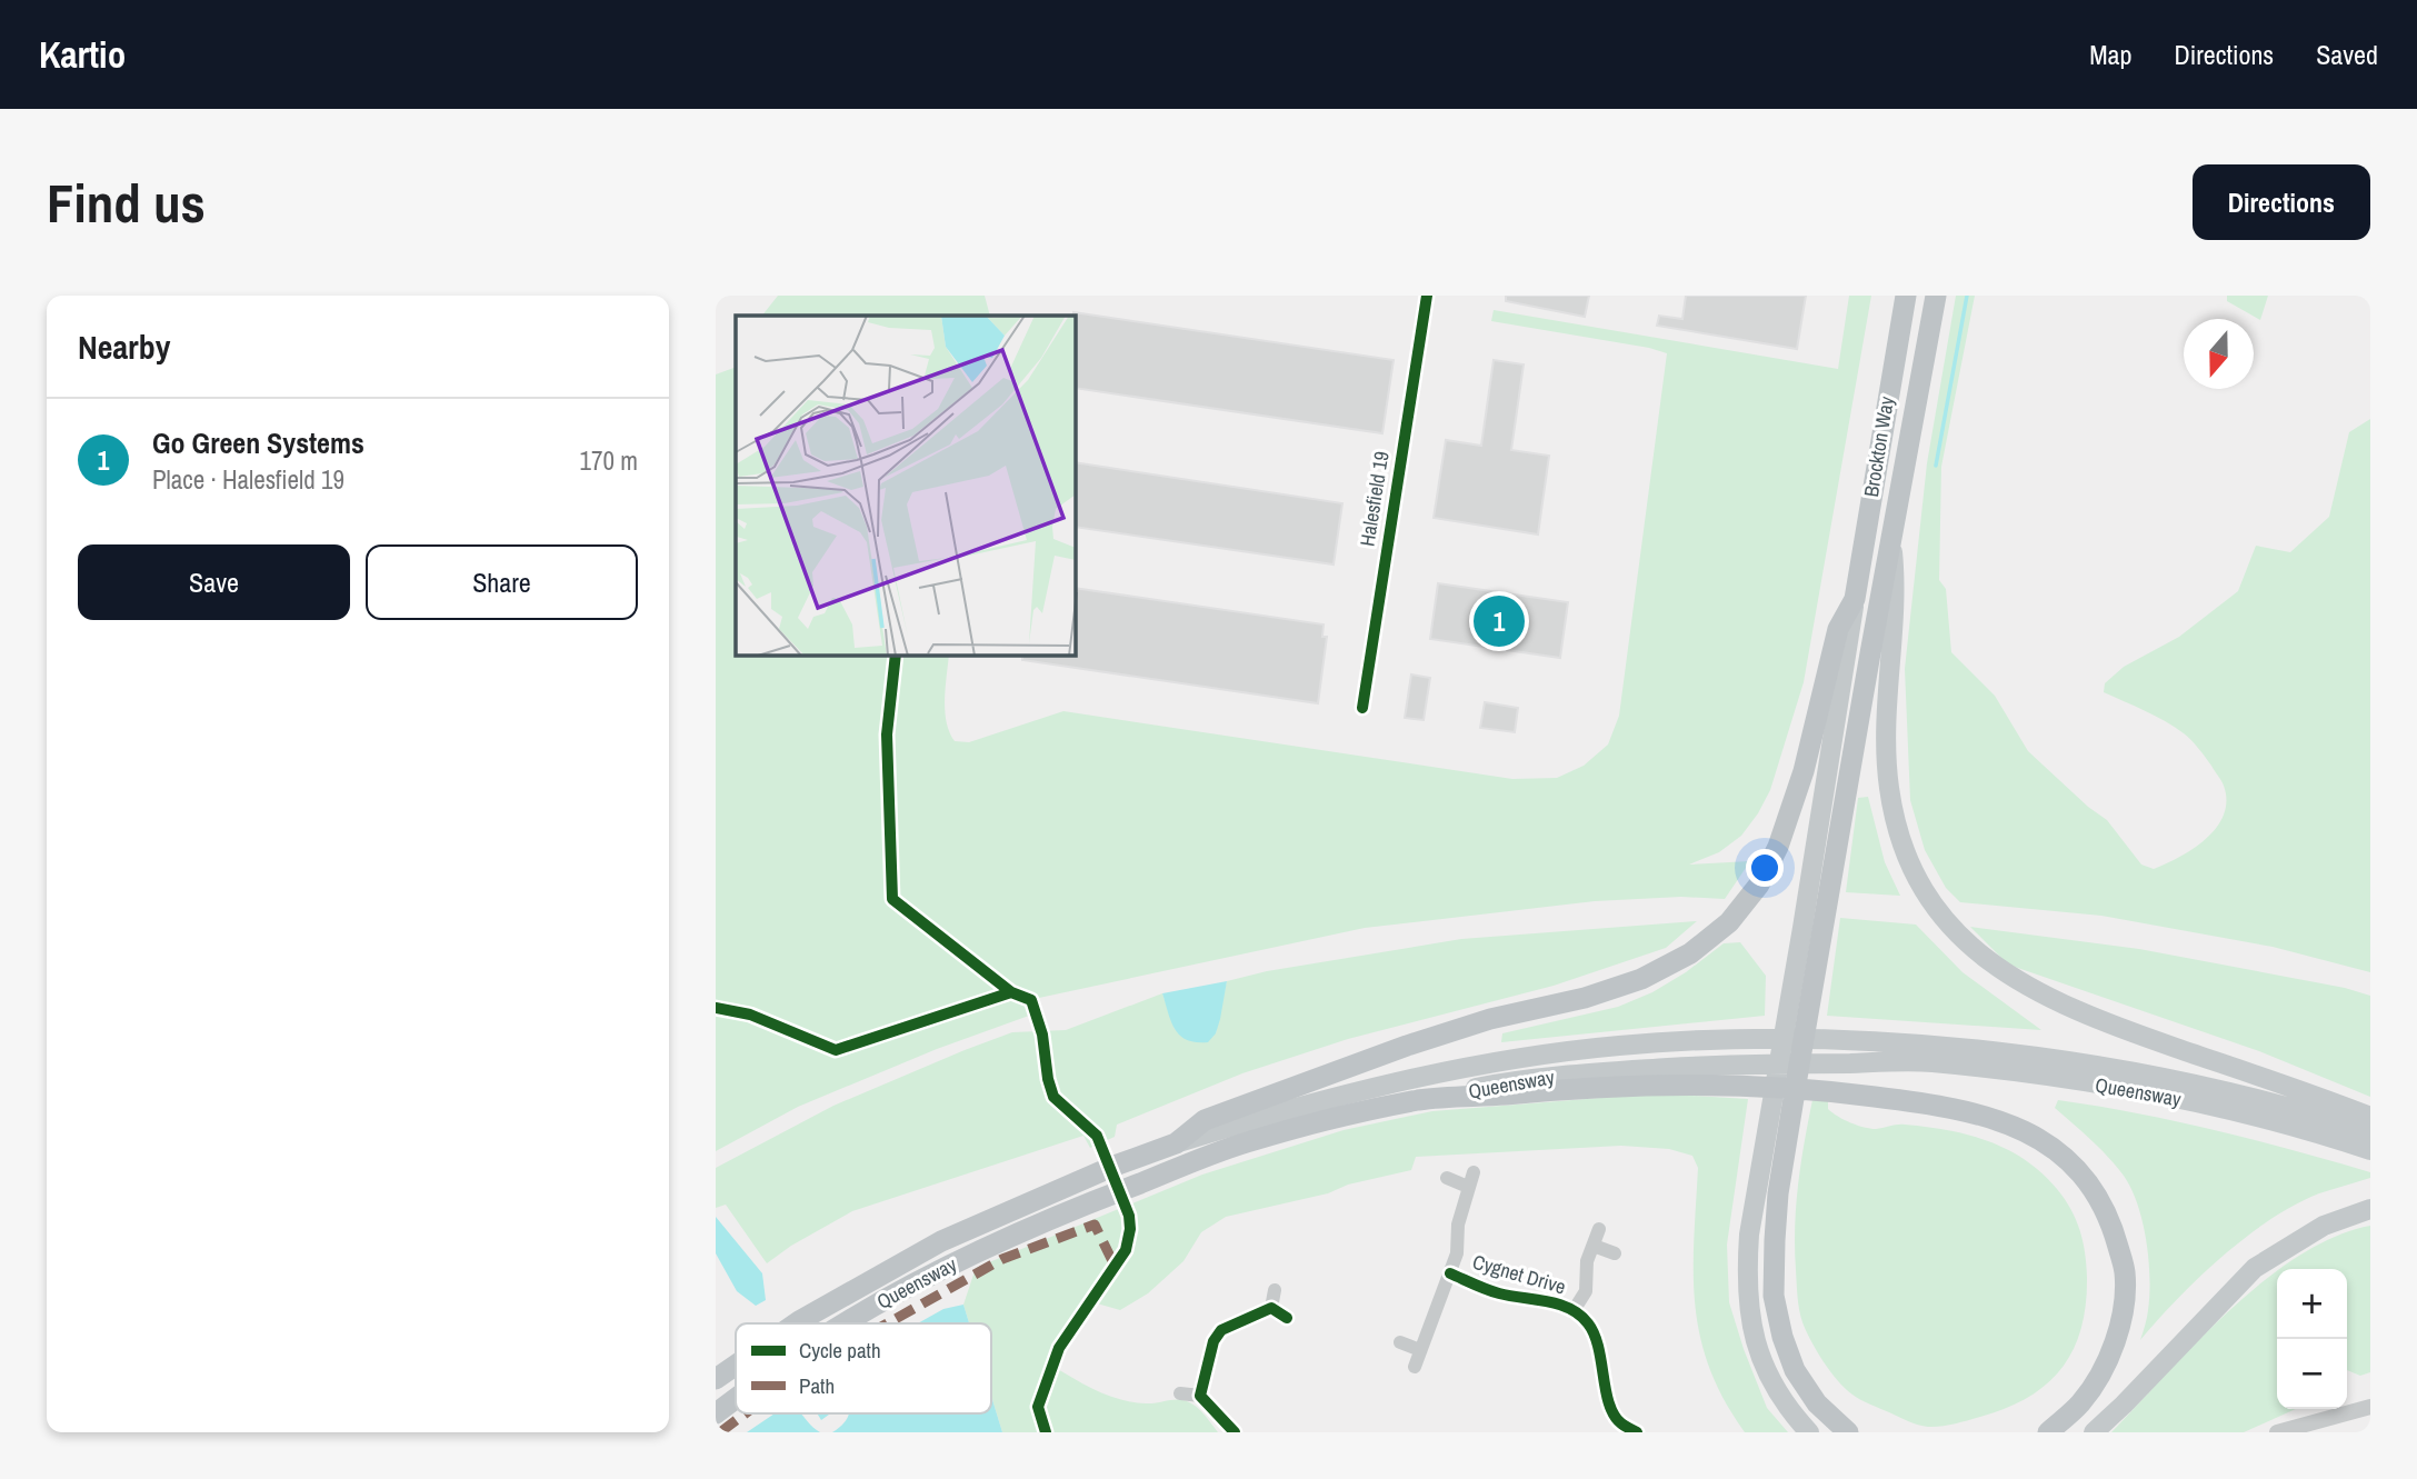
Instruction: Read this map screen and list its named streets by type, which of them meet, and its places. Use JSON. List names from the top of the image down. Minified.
{"streets":{"highway":["Brockton Way","Queensway"],"street":["Halesfield 19","Cygnet Drive"]},"crossings":[["Brockton Way","Queensway"]],"legend":["Cycle path","Path"],"north":"bottom","page":{"header":"Kartio","nav":["Map","Directions","Saved"],"buttons":["Directions",["Save","Share"]],"title":"Find us","heading":"Nearby","list":[{"mark":"1","name":"Go Green Systems","note":"Place · Halesfield 19","value":"170 m"}],"pins":"1","map_buttons":["+","−"]}}
